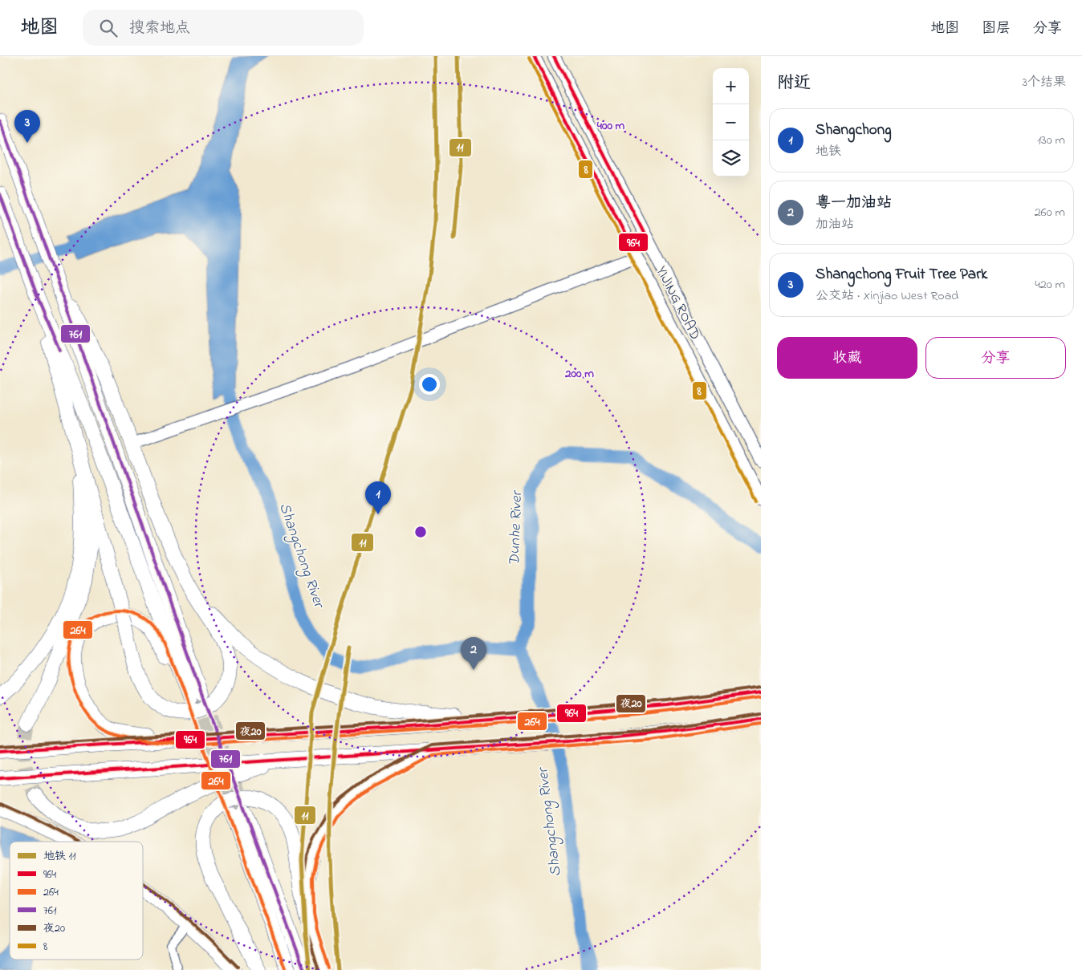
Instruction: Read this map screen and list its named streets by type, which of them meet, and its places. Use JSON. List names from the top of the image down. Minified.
{"streets":{"main road":["YIJING ROAD"]},"water":["Dunhe River","Shangchong River"],"lines":["metro line 11","transit line 964","transit line 8","transit line 761","transit line 264","transit line 夜20"],"legend":["地铁 11","964","264","761","夜20","8"],"page":{"header":"地图","search":"搜索地点","nav":["地图","图层","分享"],"heading":["附近","3个结果"],"map_buttons":["+","−"],"list":[{"mark":"1","name":"Shangchong","note":"地铁","value":"130 m"},{"mark":"2","name":"粤一加油站","note":"加油站","value":"260 m"},{"mark":"3","name":"Shangchong Fruit Tree Park","note":"公交站 · Xinjiao West Road","value":"420 m"}],"pins":["3","1","2"],"buttons":["收藏","分享"]},"rings":["400 m","200 m"]}
